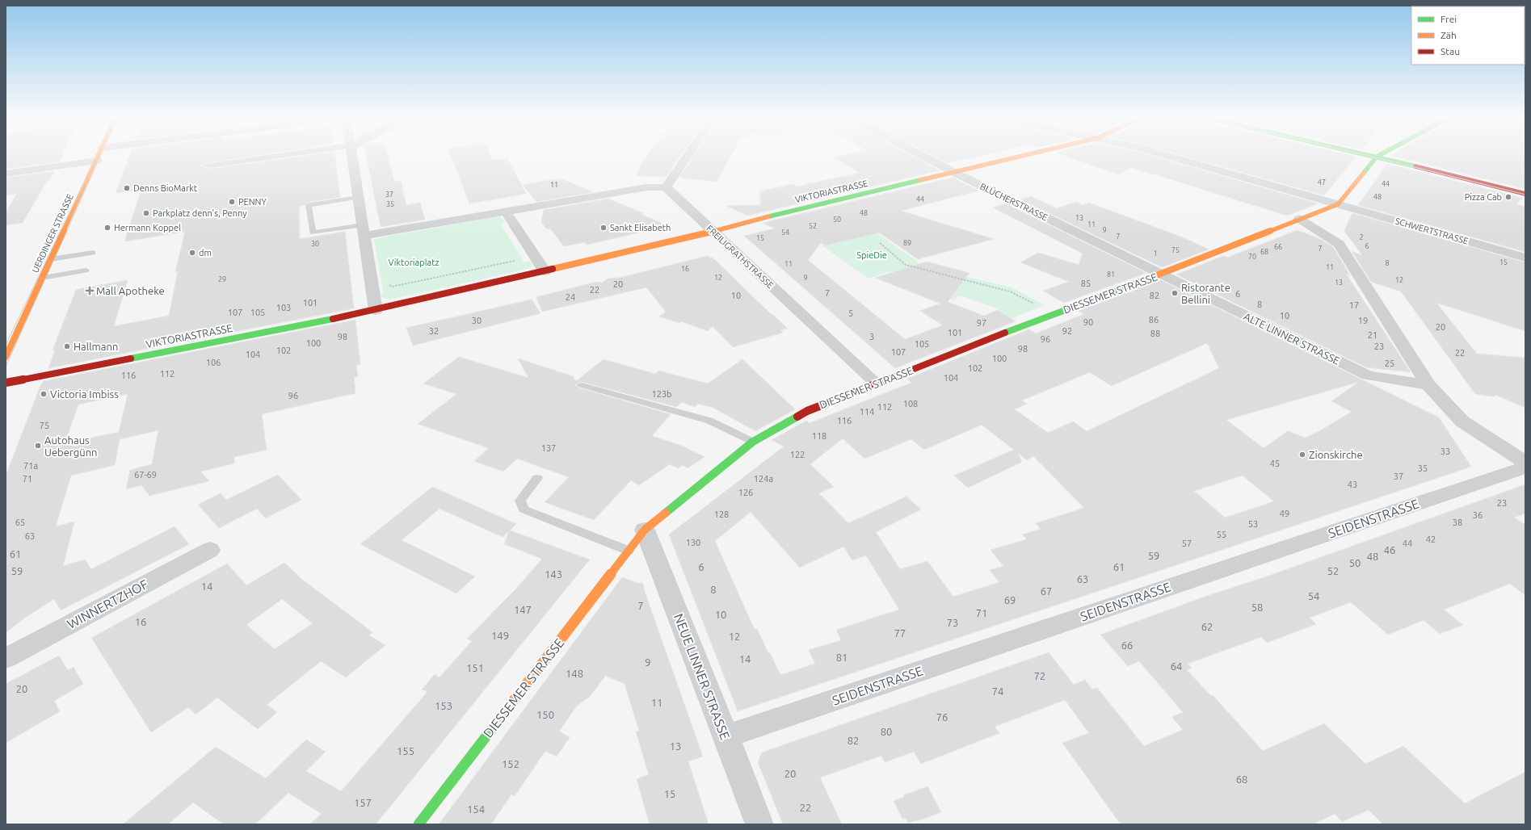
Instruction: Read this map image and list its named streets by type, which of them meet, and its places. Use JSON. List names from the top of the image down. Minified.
{"streets":{"street":["VIKTORIASTRASSE","BLÜCHERSTRASSE","SCHWERTSTRASSE","UERDINGER STRASSE","FREILIGRATHSTRASSE","DIESSEMER STRASSE","ALTE LINNER STRASSE","SEIDENSTRASSE","WINNERTZHOF","NEUE LINNER STRASSE"]},"crossings":[["VIKTORIASTRASSE","BLÜCHERSTRASSE"],["VIKTORIASTRASSE","FREILIGRATHSTRASSE"],["BLÜCHERSTRASSE","DIESSEMER STRASSE"],["BLÜCHERSTRASSE","ALTE LINNER STRASSE"],["SCHWERTSTRASSE","DIESSEMER STRASSE"],["FREILIGRATHSTRASSE","DIESSEMER STRASSE"],["DIESSEMER STRASSE","ALTE LINNER STRASSE"],["DIESSEMER STRASSE","NEUE LINNER STRASSE"],["SEIDENSTRASSE","NEUE LINNER STRASSE"]],"parks":["SpieDie","Viktoriaplatz"],"places":{"other":["Denns BioMarkt","Pizza Cab","PENNY","Parkplatz denn's, Penny","Hermann Koppel","Sankt Elisabeth","dm","Ristorante Bellini","Hallmann","Victoria Imbiss","Autohaus Uebergünn","Zionskirche"],"health":["Mall Apotheke"]},"house_numbers":["47","44","11","37","48","44","35","48","13","50","11","52","9","54","7","2","15","89","30","6","66","7","75","68","1","70","15","8","11","11","16","81","12","9","29","12","13","85","20","22","7","6","10","82","24","101","8","17","103","107","105","5","10","86","30","19","90","97","20","32","92","101","88","21","98","3","96","100","105","23","98","102","107","22","104","100","106","25","102","112","116","104","123b","96","108","112","114","116","75","118","137","33","122","45","71a","35","67-69","37","71","124a","43","126","23","49","128","36","65","38","53","55","63","42","130","57","44","46","61","59","48","50","6","61","59","52","143","63","14","8","67","54","69","7","58","147","71","10","16","73","62","77","149","12","66","81","14","9","64","151","148","72","20","74","11","153","150","76","80","82","13","155","152","20","68","15","157","22","154"],"legend":["Frei","Zäh","Stau"]}
